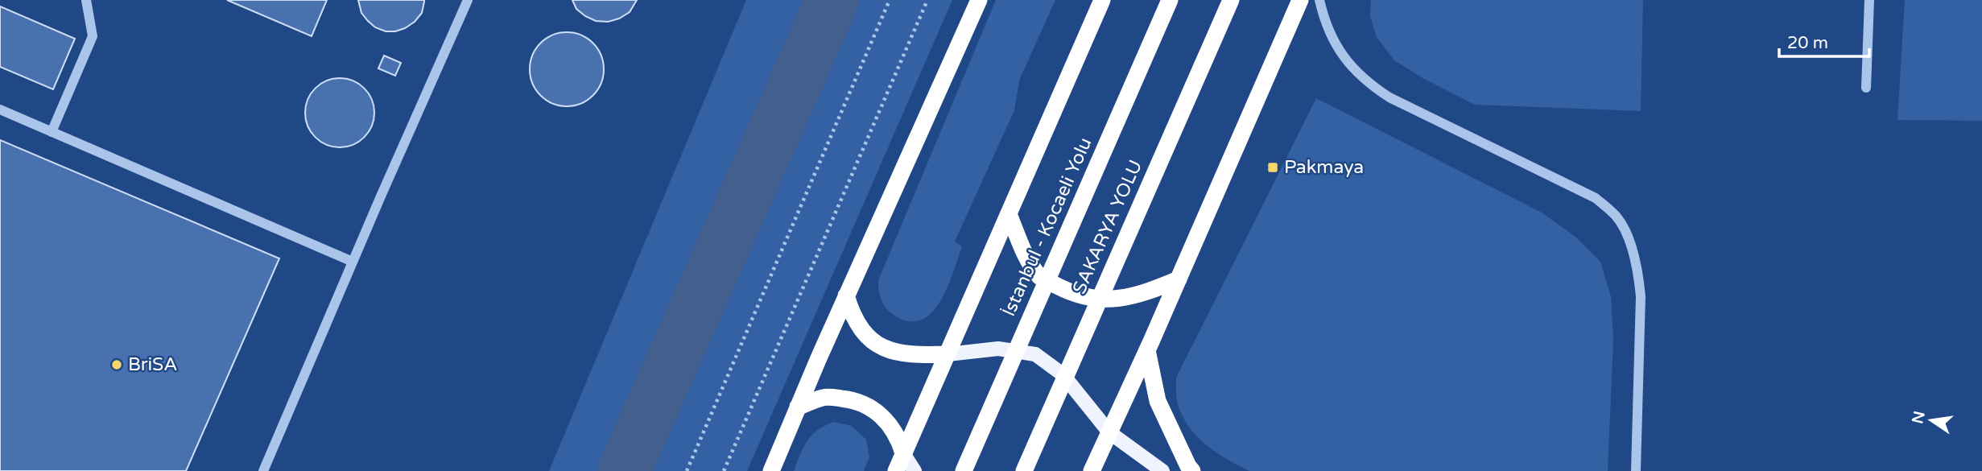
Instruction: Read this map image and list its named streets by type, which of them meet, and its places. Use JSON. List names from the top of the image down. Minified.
{"streets":{"highway":["İstanbul - Kocaeli Yolu","SAKARYA YOLU"]},"places":{"transit":["Pakmaya"],"other":["BriSA"]},"scale_bar":"20 m","north":"left"}
